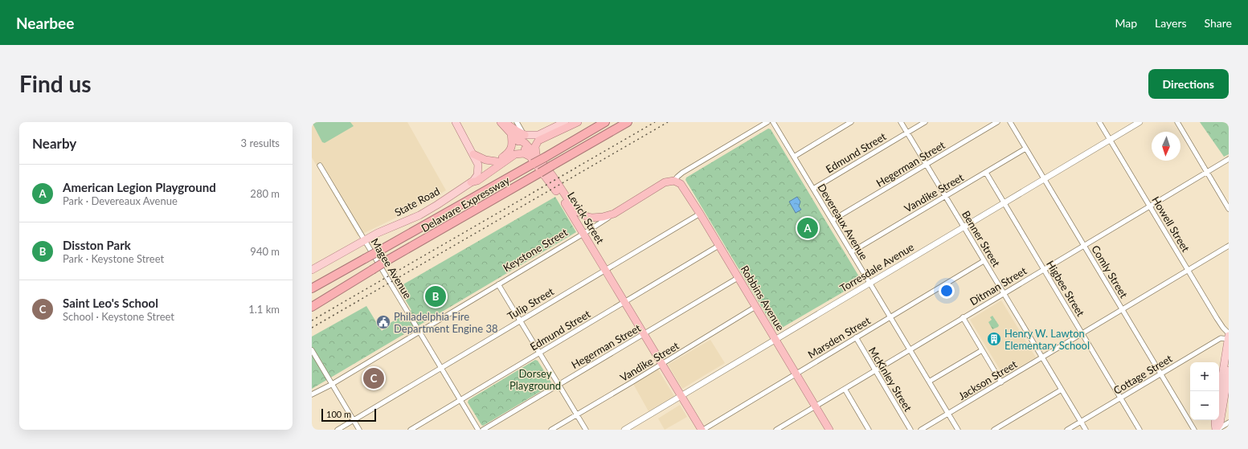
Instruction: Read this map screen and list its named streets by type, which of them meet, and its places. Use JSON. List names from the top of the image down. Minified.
{"streets":{"highway":["Delaware Expressway","Levick Street","Keystone Street","Robbins Avenue"],"main road":["State Road"],"street":["Edmund Street","Hegerman Street","Vandike Street","Devereaux Avenue","Howell Street","Benner Street","Torresdale Avenue","Magee Avenue","Comly Street","Ditman Street","Higbee Street","Tulip Street","Marsden Street","Cottage Street","McKinley Street","Jackson Street"]},"crossings":[["Edmund Street","Levick Street"],["Edmund Street","Devereaux Avenue"],["Edmund Street","Benner Street"],["Edmund Street","Magee Avenue"],["Edmund Street","Robbins Avenue"],["Hegerman Street","Levick Street"],["Hegerman Street","Devereaux Avenue"],["Hegerman Street","Benner Street"],["Hegerman Street","Robbins Avenue"],["Vandike Street","Levick Street"],["Vandike Street","Devereaux Avenue"],["Vandike Street","Benner Street"],["Vandike Street","Comly Street"],["Vandike Street","Higbee Street"],["Vandike Street","Robbins Avenue"],["State Road","Magee Avenue"],["Delaware Expressway","Levick Street"],["Levick Street","Keystone Street"],["Levick Street","Torresdale Avenue"],["Levick Street","Tulip Street"],["Levick Street","Marsden Street"],["Devereaux Avenue","Torresdale Avenue"],["Devereaux Avenue","Ditman Street"],["Devereaux Avenue","Marsden Street"],["Devereaux Avenue","Jackson Street"],["Howell Street","Torresdale Avenue"],["Howell Street","Ditman Street"],["Howell Street","Jackson Street"],["Benner Street","Torresdale Avenue"],["Benner Street","Ditman Street"],["Benner Street","Marsden Street"],["Benner Street","Cottage Street"],["Benner Street","Jackson Street"],["Keystone Street","Magee Avenue"],["Keystone Street","Robbins Avenue"],["Torresdale Avenue","Comly Street"],["Torresdale Avenue","Higbee Street"],["Torresdale Avenue","Robbins Avenue"],["Magee Avenue","Tulip Street"],["Comly Street","Ditman Street"],["Comly Street","Cottage Street"],["Comly Street","Jackson Street"],["Ditman Street","Higbee Street"],["Ditman Street","Robbins Avenue"],["Ditman Street","McKinley Street"],["Higbee Street","Cottage Street"],["Higbee Street","Jackson Street"],["Robbins Avenue","Tulip Street"],["Robbins Avenue","Marsden Street"],["Marsden Street","McKinley Street"]],"parks":["Dorsey Playground"],"places":{"public building":["Philadelphia Fire Department Engine 38"],"building":["Henry W. Lawton Elementary School"]},"scale_bar":"100 m","north":"bottom","page":{"header":"Nearbee","nav":["Map","Layers","Share"],"buttons":"Directions","title":"Find us","heading":["Nearby","3 results"],"list":[{"mark":"A","name":"American Legion Playground","note":"Park · Devereaux Avenue","value":"280 m"},{"mark":"B","name":"Disston Park","note":"Park · Keystone Street","value":"940 m"},{"mark":"C","name":"Saint Leo's School","note":"School · Keystone Street","value":"1.1 km"}],"pins":["A","B","C"],"map_buttons":["+","−"],"scale":"100 m"}}
